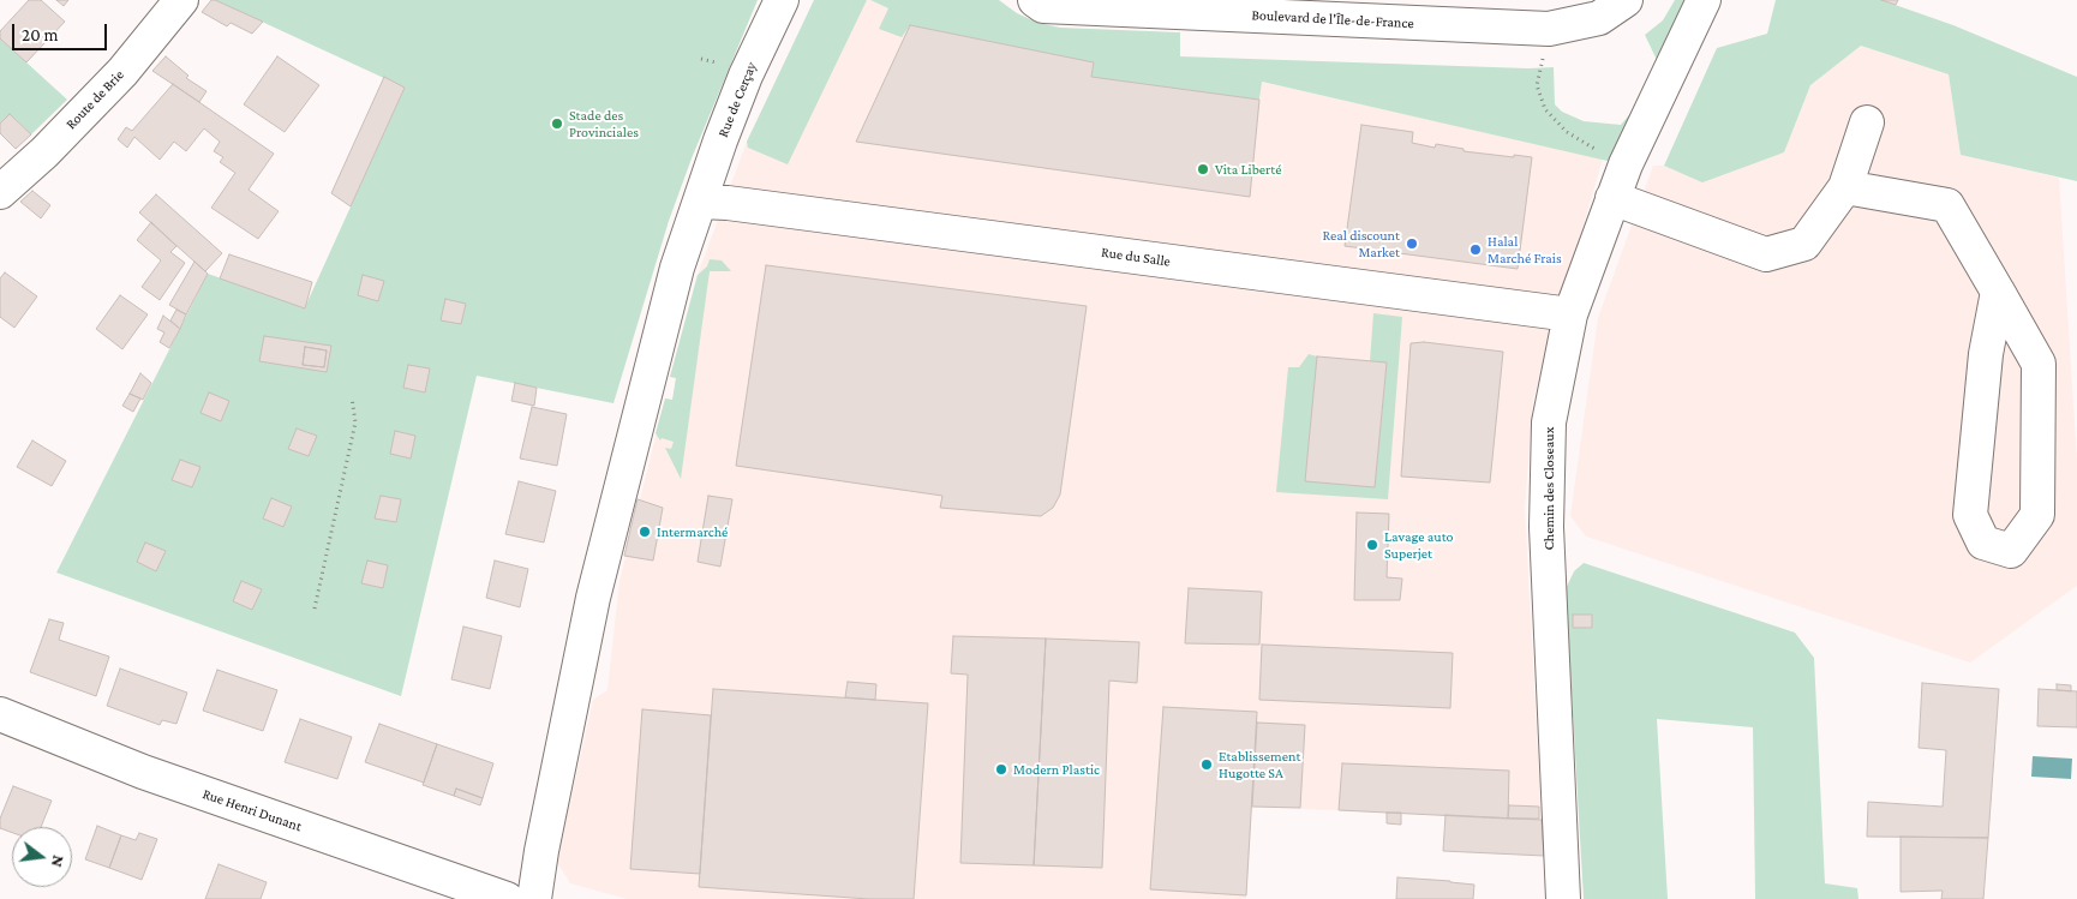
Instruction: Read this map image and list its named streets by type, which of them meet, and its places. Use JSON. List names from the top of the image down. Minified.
{"streets":{"street":["Boulevard de l'Île-de-France","Route de Brie","Rue de Cerçay","Rue du Salle","Chemin des Closeaux","Rue Henri Dunant"]},"crossings":[["Rue de Cerçay","Rue du Salle"],["Rue du Salle","Chemin des Closeaux"]],"places":["Stade des Provinciales","Vita Liberté","Real discount Market","Halal Marché Frais","Intermarché","Lavage auto Superjet","Etablissement Hugotte SA","Modern Plastic"],"scale_bar":"20 m","north":"right"}
